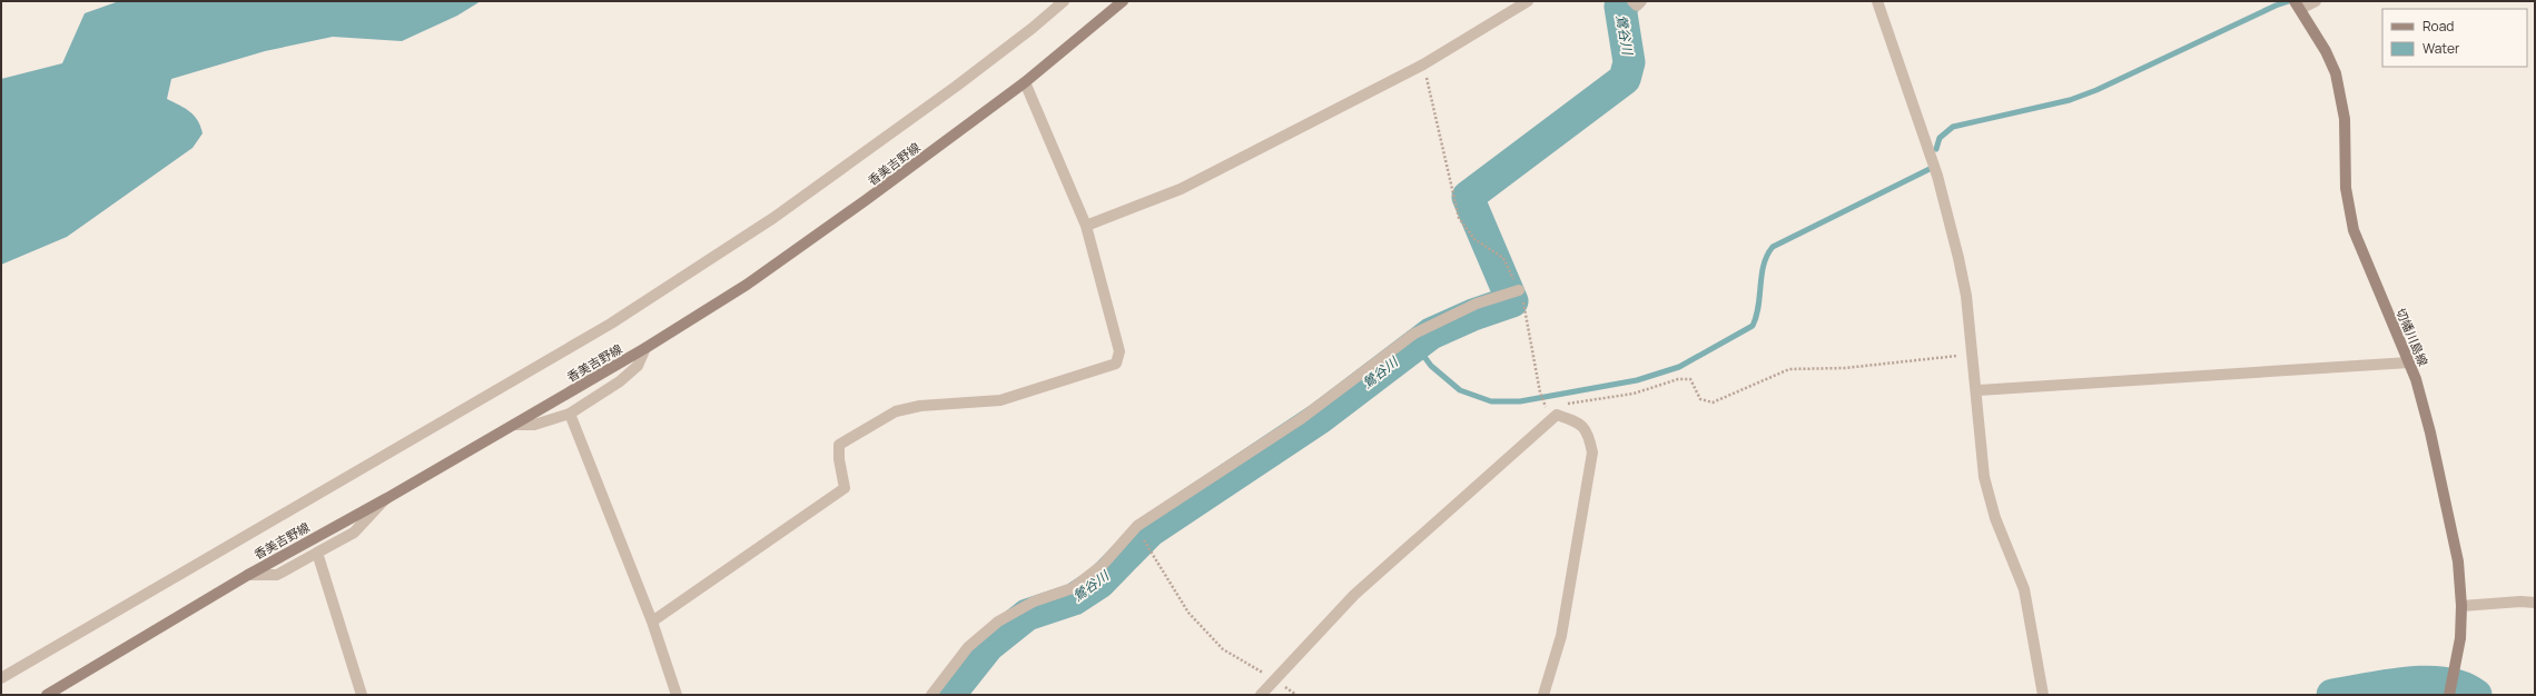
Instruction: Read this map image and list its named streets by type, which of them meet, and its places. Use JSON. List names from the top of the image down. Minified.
{"streets":{"main road":["香美吉野線","切幡川島線"]},"water":["鶯谷川"],"legend":["Road","Water"]}
